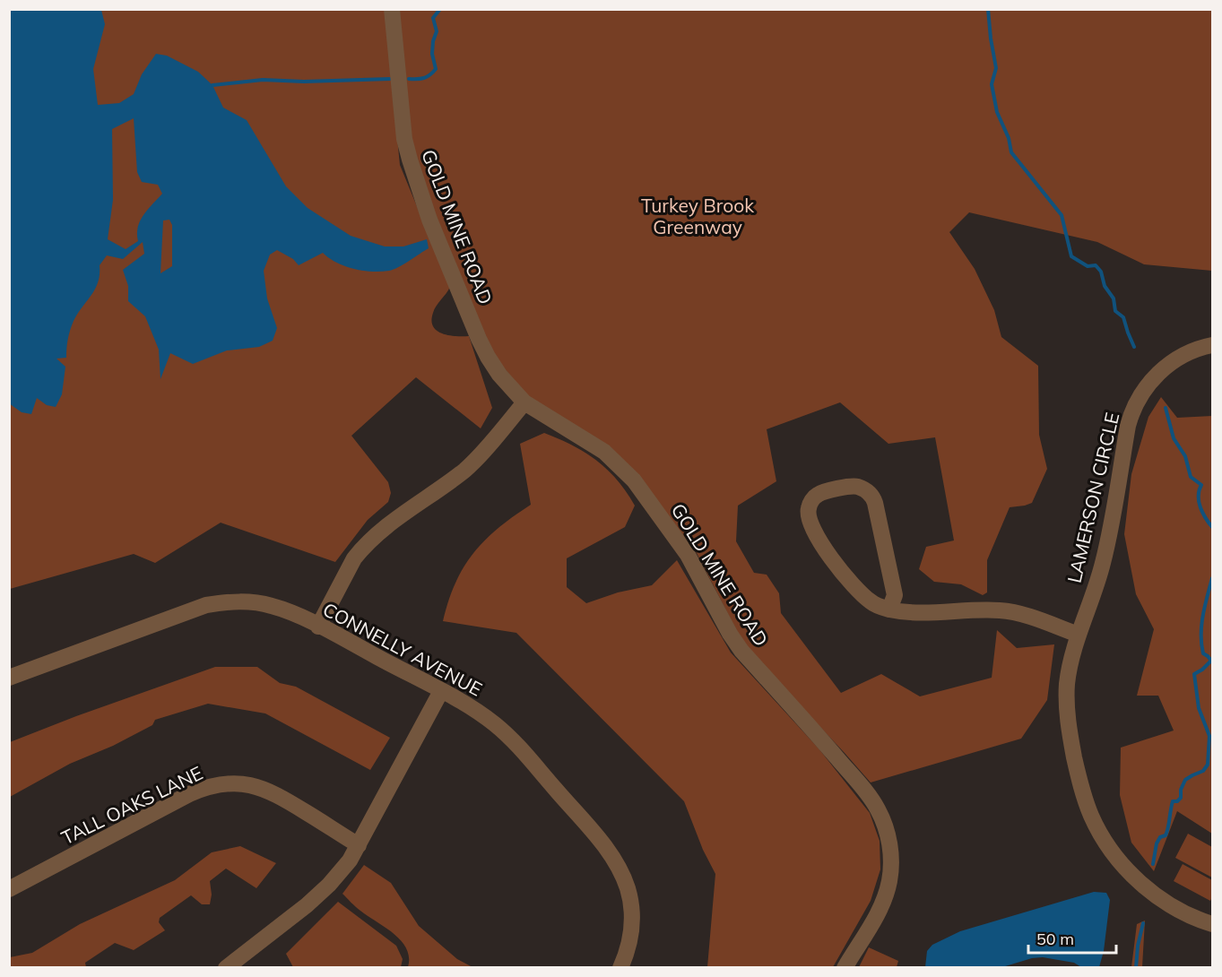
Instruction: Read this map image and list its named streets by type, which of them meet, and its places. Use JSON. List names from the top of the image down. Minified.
{"streets":{"street":["GOLD MINE ROAD","LAMERSON CIRCLE","CONNELLY AVENUE","TALL OAKS LANE"]},"parks":["Turkey Brook Greenway"],"scale_bar":"50 m"}
